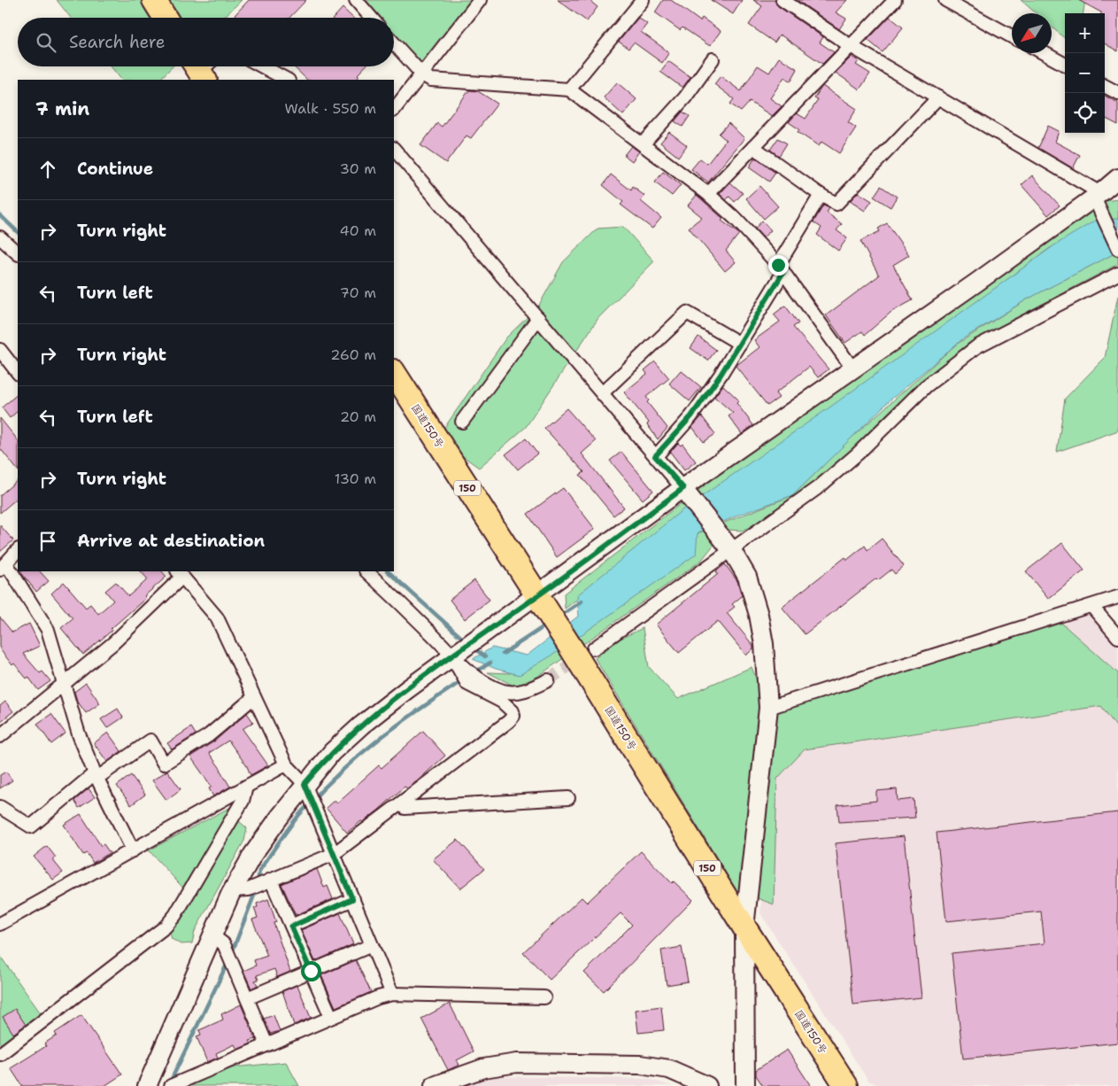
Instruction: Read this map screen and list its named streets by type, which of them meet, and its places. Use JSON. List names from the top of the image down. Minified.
{"streets":{"highway":["国道150号","150"]},"north":"bottom left","page":{"map_buttons":["+","−"],"search":"Search here","heading":["7 min","Walk · 550 m"],"list":[["Continue","30 m"],["Turn right","40 m"],["Turn left","70 m"],["Turn right","260 m"],["Turn left","20 m"],["Turn right","130 m"],"Arrive at destination"]}}
